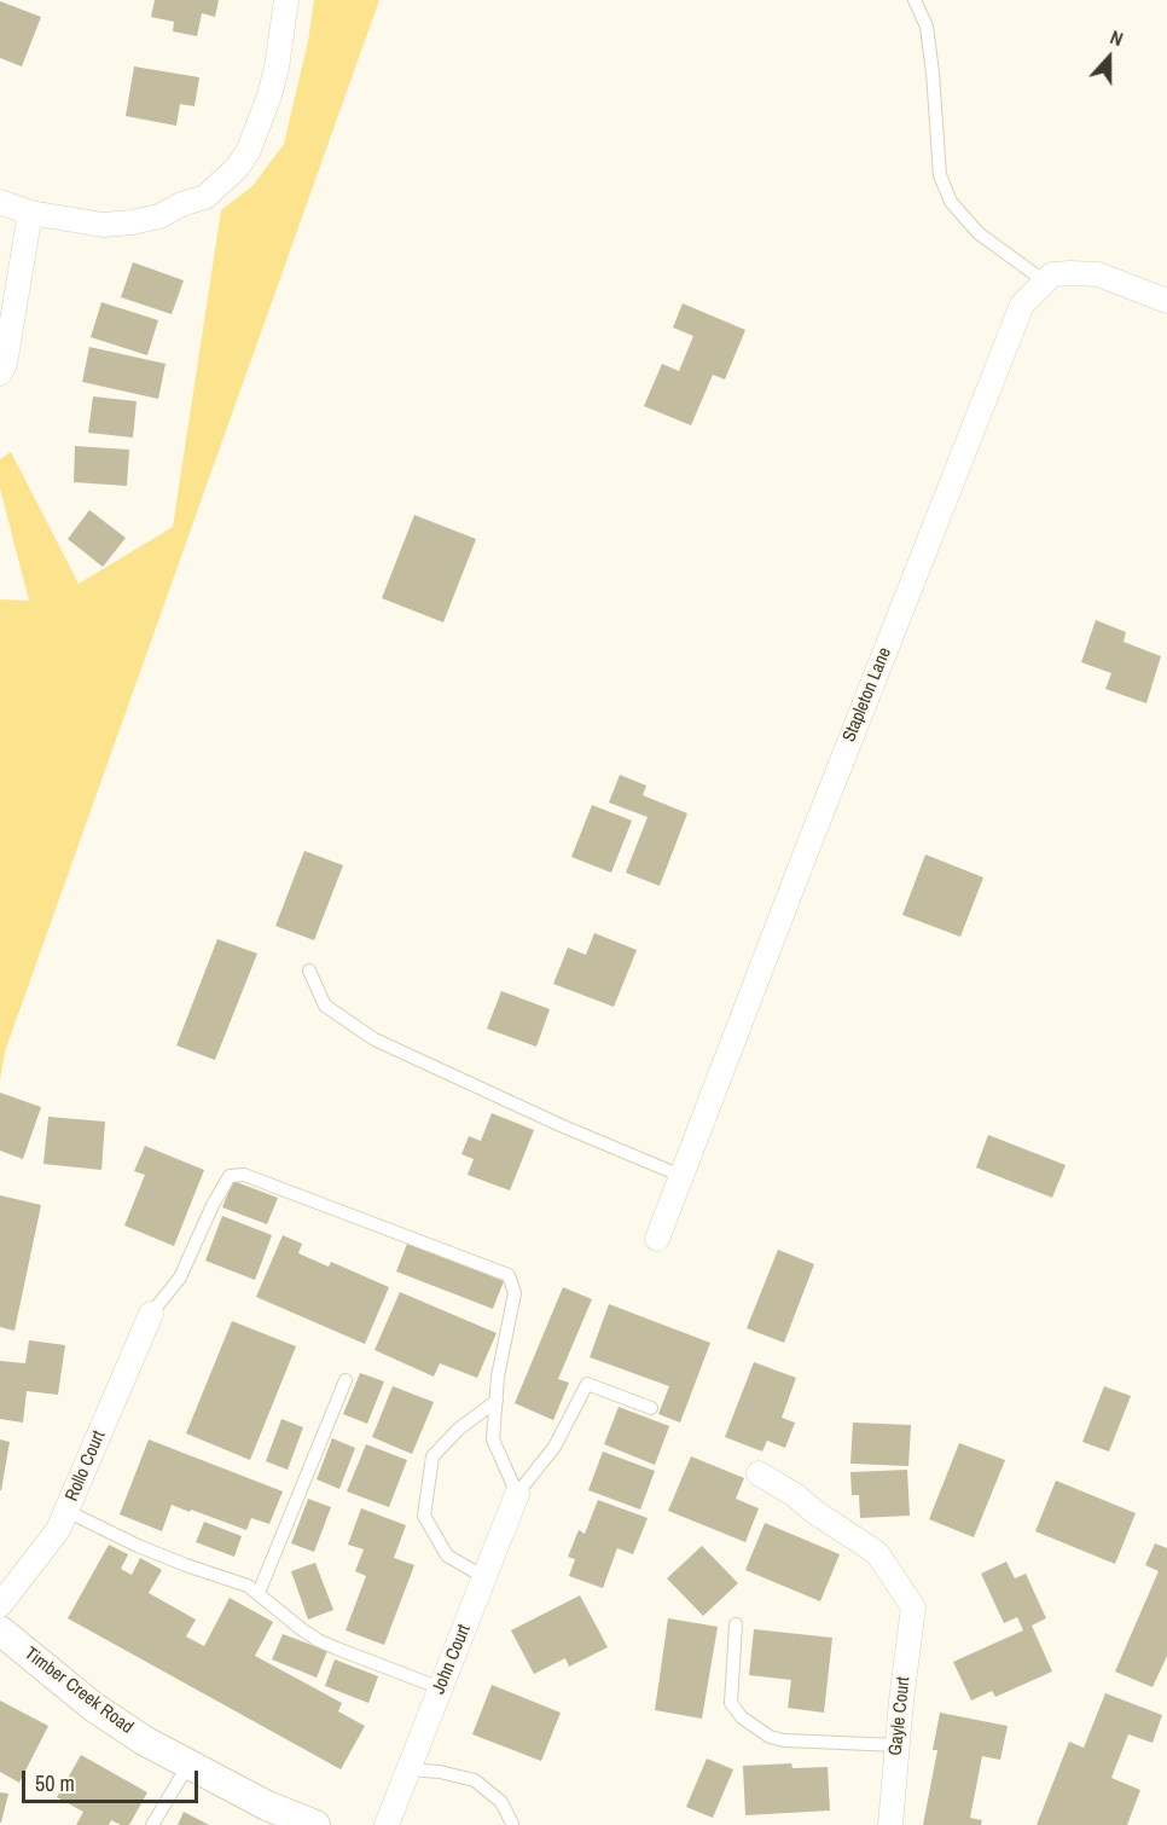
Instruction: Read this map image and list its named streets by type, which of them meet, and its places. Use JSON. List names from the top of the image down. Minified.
{"streets":{"street":["Stapleton Lane","Rollo Court","John Court","Timber Creek Road","Gayle Court"]},"scale_bar":"50 m","north":"top"}
